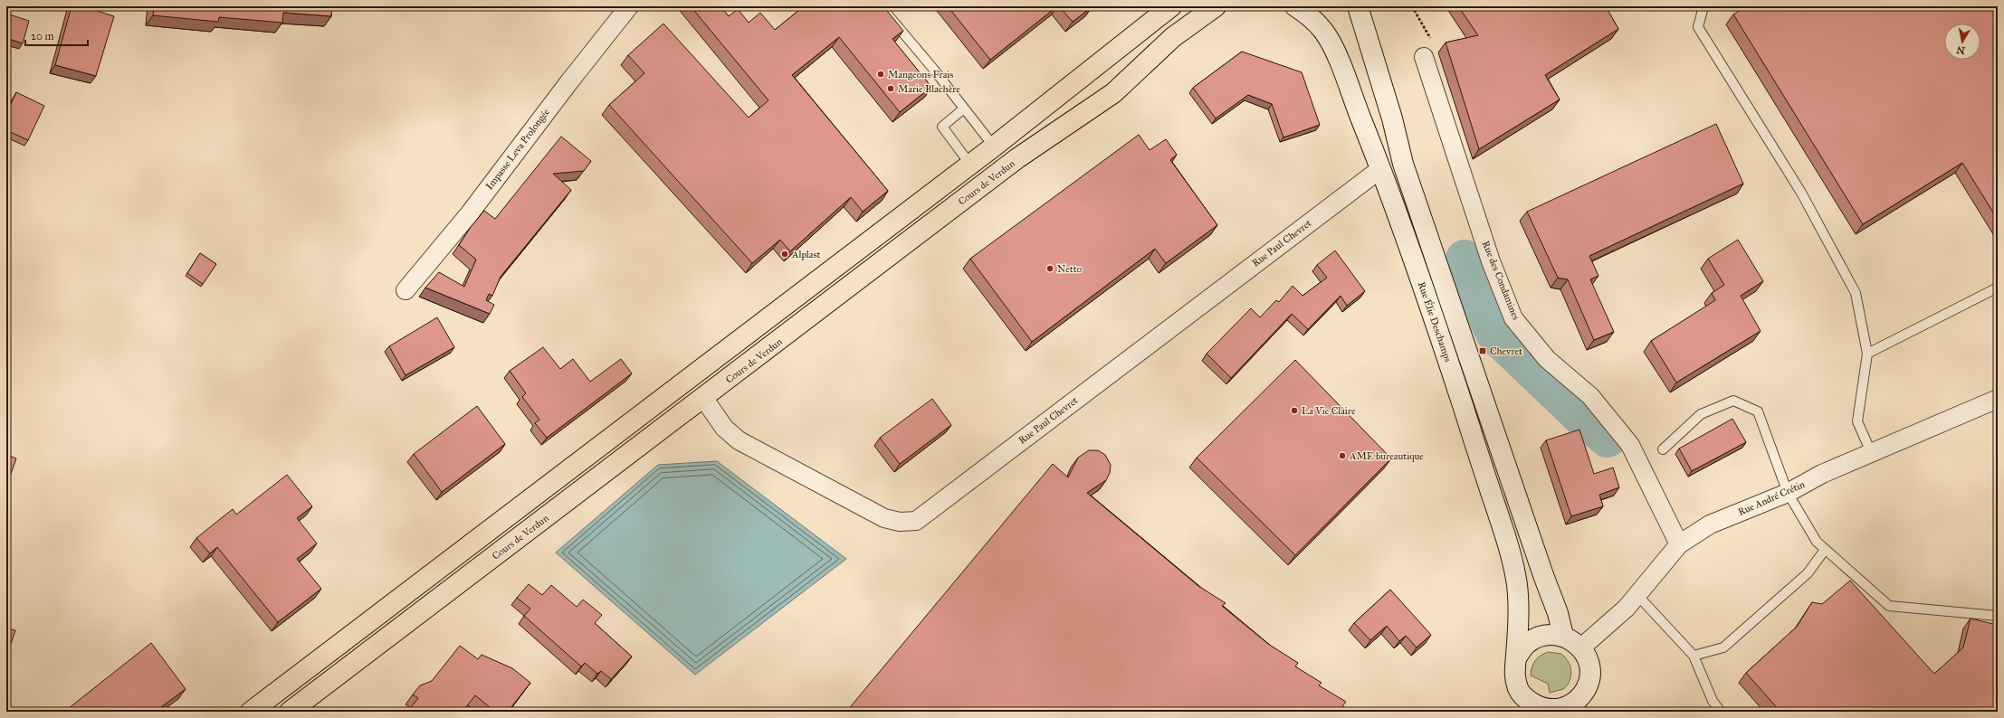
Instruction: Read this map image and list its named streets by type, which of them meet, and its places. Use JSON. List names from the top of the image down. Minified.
{"streets":{"main road":["Cours de Verdun","Rue Élie Deschamps"],"street":["Impasse Leva Prolongée","Rue Paul Chevret","Rue des Condamines","Rue André Crétin"]},"crossings":[["Cours de Verdun","Rue Paul Chevret"],["Rue Paul Chevret","Rue Élie Deschamps"],["Rue des Condamines","Rue André Crétin"],["Rue Élie Deschamps","Rue André Crétin"]],"places":{"other":["Mangeons Frais","Marie Blachère","Alplast","Netto","La Vie Claire","AME bureautique"],"transit":["Chevret"]},"scale_bar":"20 m","north":"bottom"}
